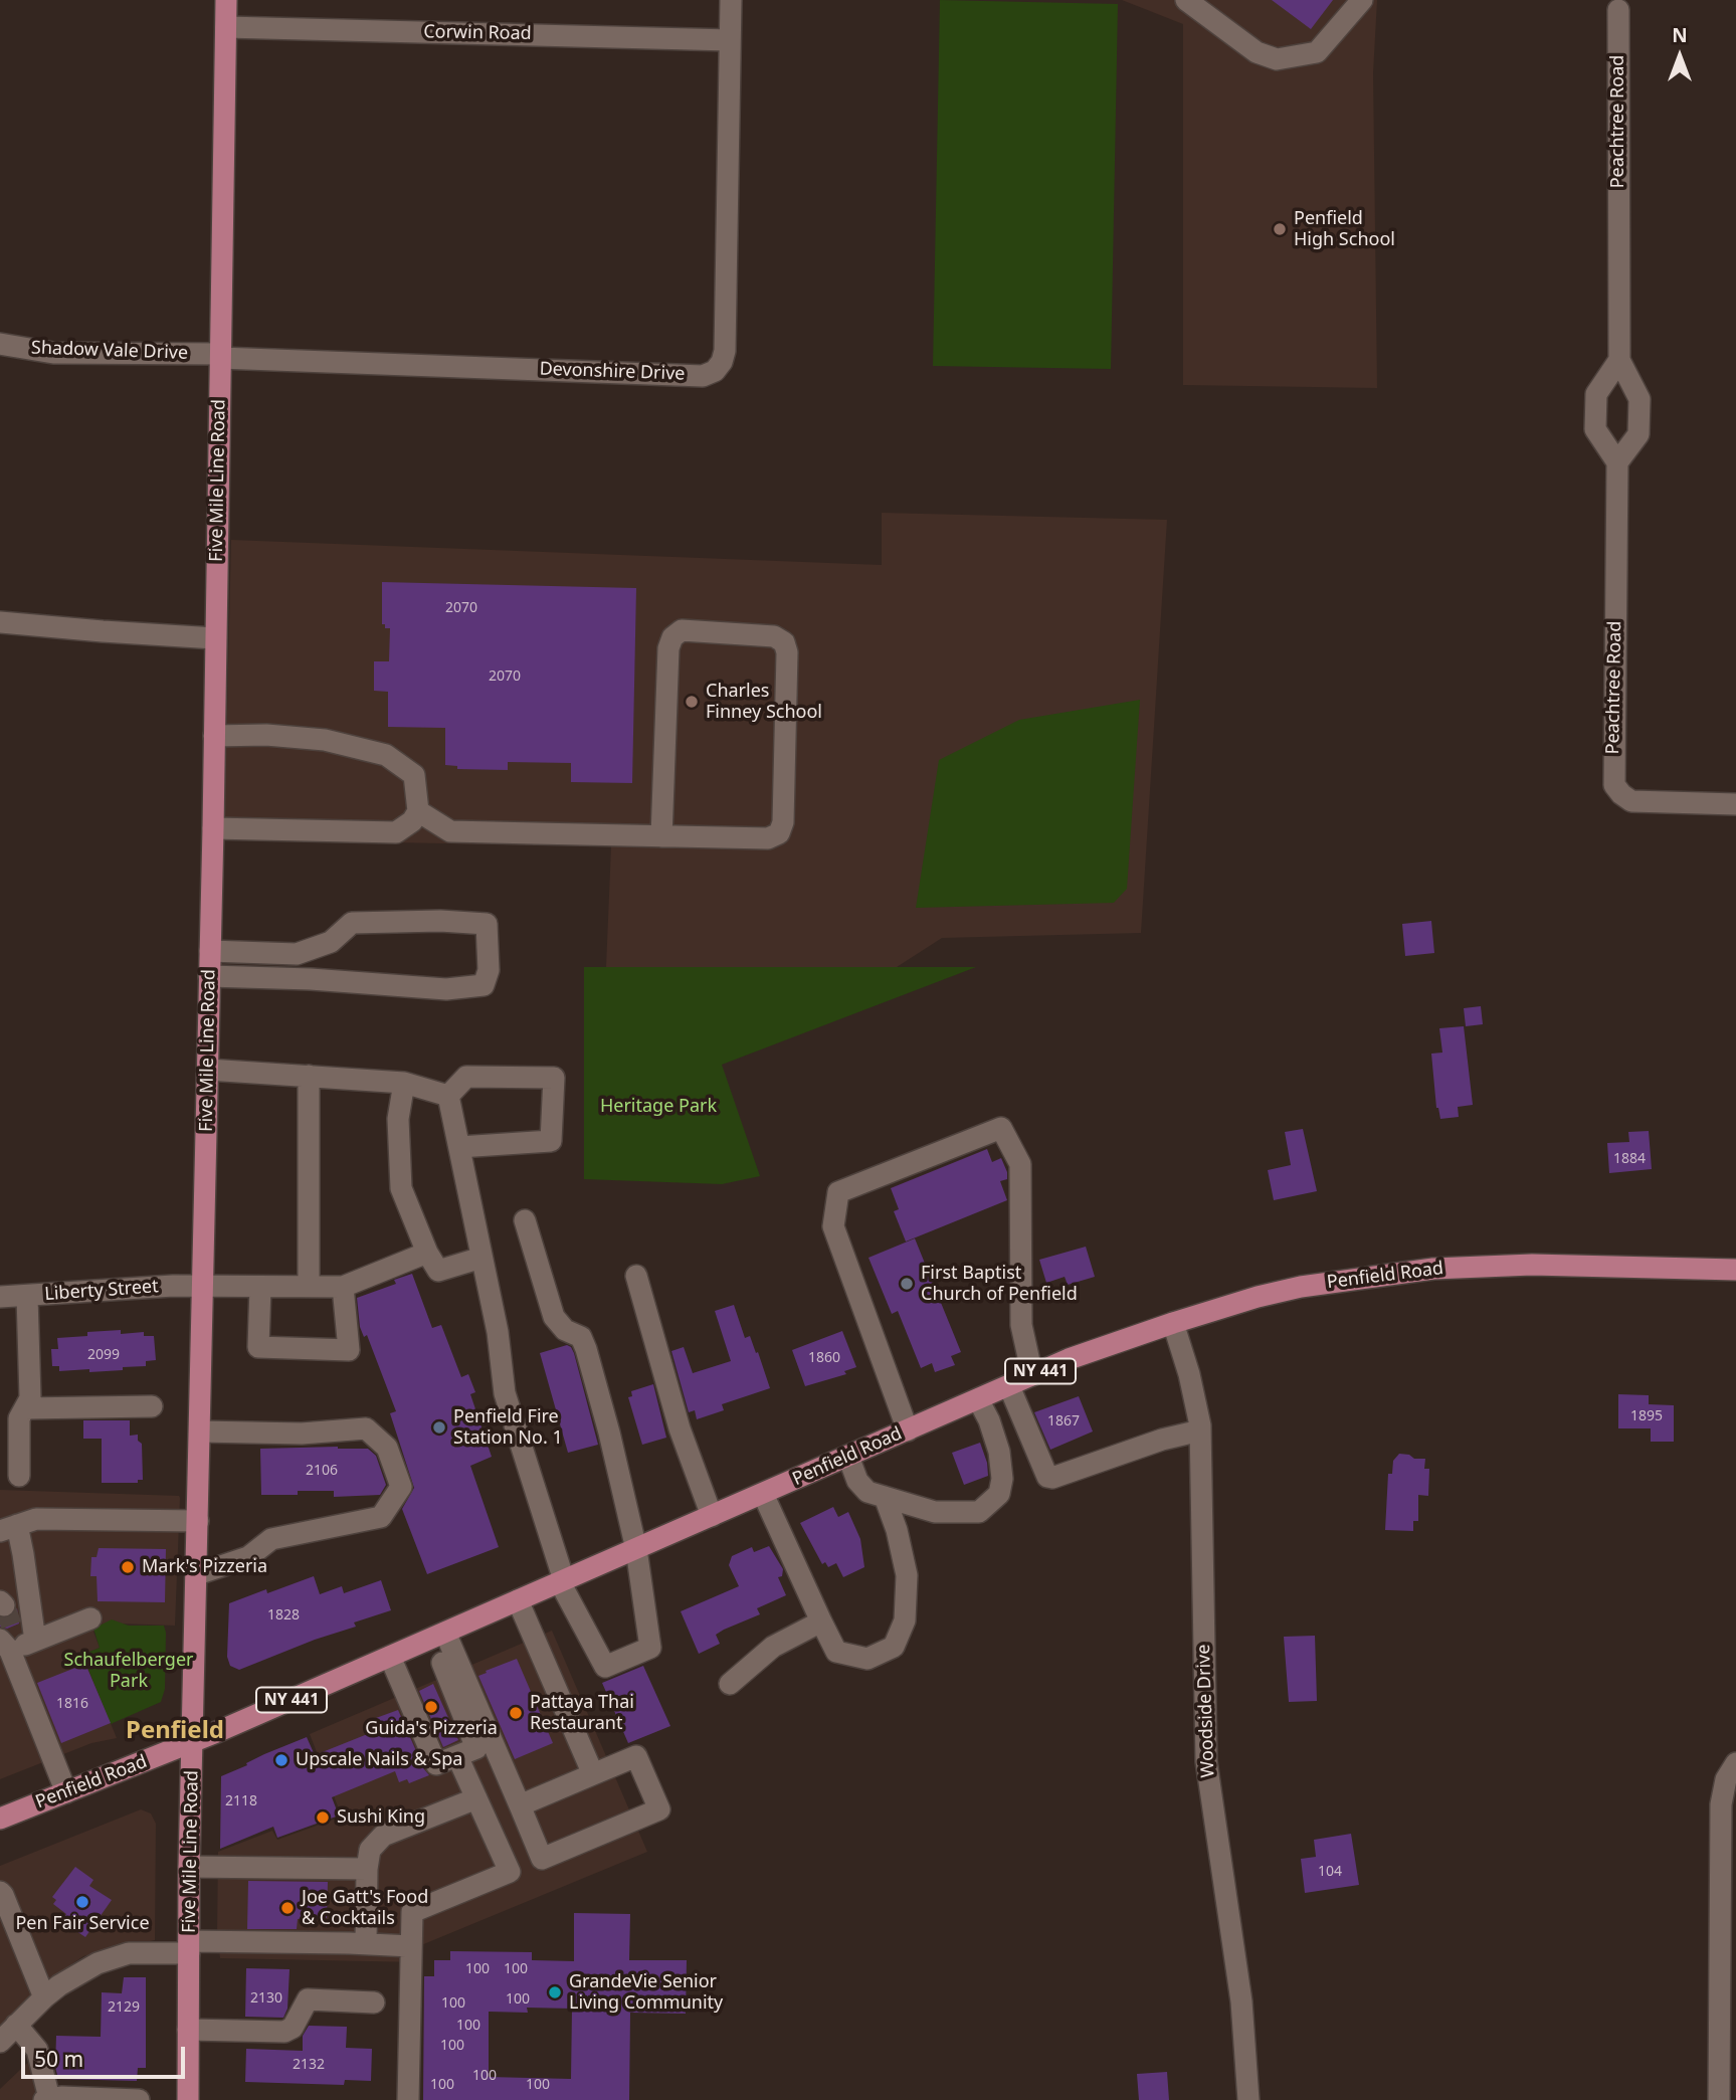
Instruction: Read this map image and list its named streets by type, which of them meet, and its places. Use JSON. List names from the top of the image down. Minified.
{"streets":{"main road":["Five Mile Line Road","Penfield Road","NY 441"],"street":["Corwin Road","Peachtree Road","Shadow Vale Drive","Devonshire Drive","Liberty Street","Woodside Drive"]},"crossings":[["Corwin Road","Devonshire Drive"],["Corwin Road","Five Mile Line Road"],["Shadow Vale Drive","Devonshire Drive"],["Shadow Vale Drive","Five Mile Line Road"],["Devonshire Drive","Five Mile Line Road"],["Five Mile Line Road","Penfield Road"],["Five Mile Line Road","Liberty Street"],["Penfield Road","Woodside Drive"]],"districts":["Penfield"],"parks":["Heritage Park","Schaufelberger Park"],"places":["Penfield High School","Charles Finney School","First Baptist Church of Penfield","Penfield Fire Station No. 1","Mark's Pizzeria","Guida's Pizzeria","Pattaya Thai Restaurant","Upscale Nails & Spa","Sushi King","Pen Fair Service","Joe Gatt's Food & Cocktails","GrandeVie Senior Living Community"],"house_numbers":["2070","2070","1884","2099","1860","1895","1867","2106","1828","1816","2118","104","100","100","2130","100","100","2129","100","100","2132","100","100","100"],"scale_bar":"50 m","north":"top"}
